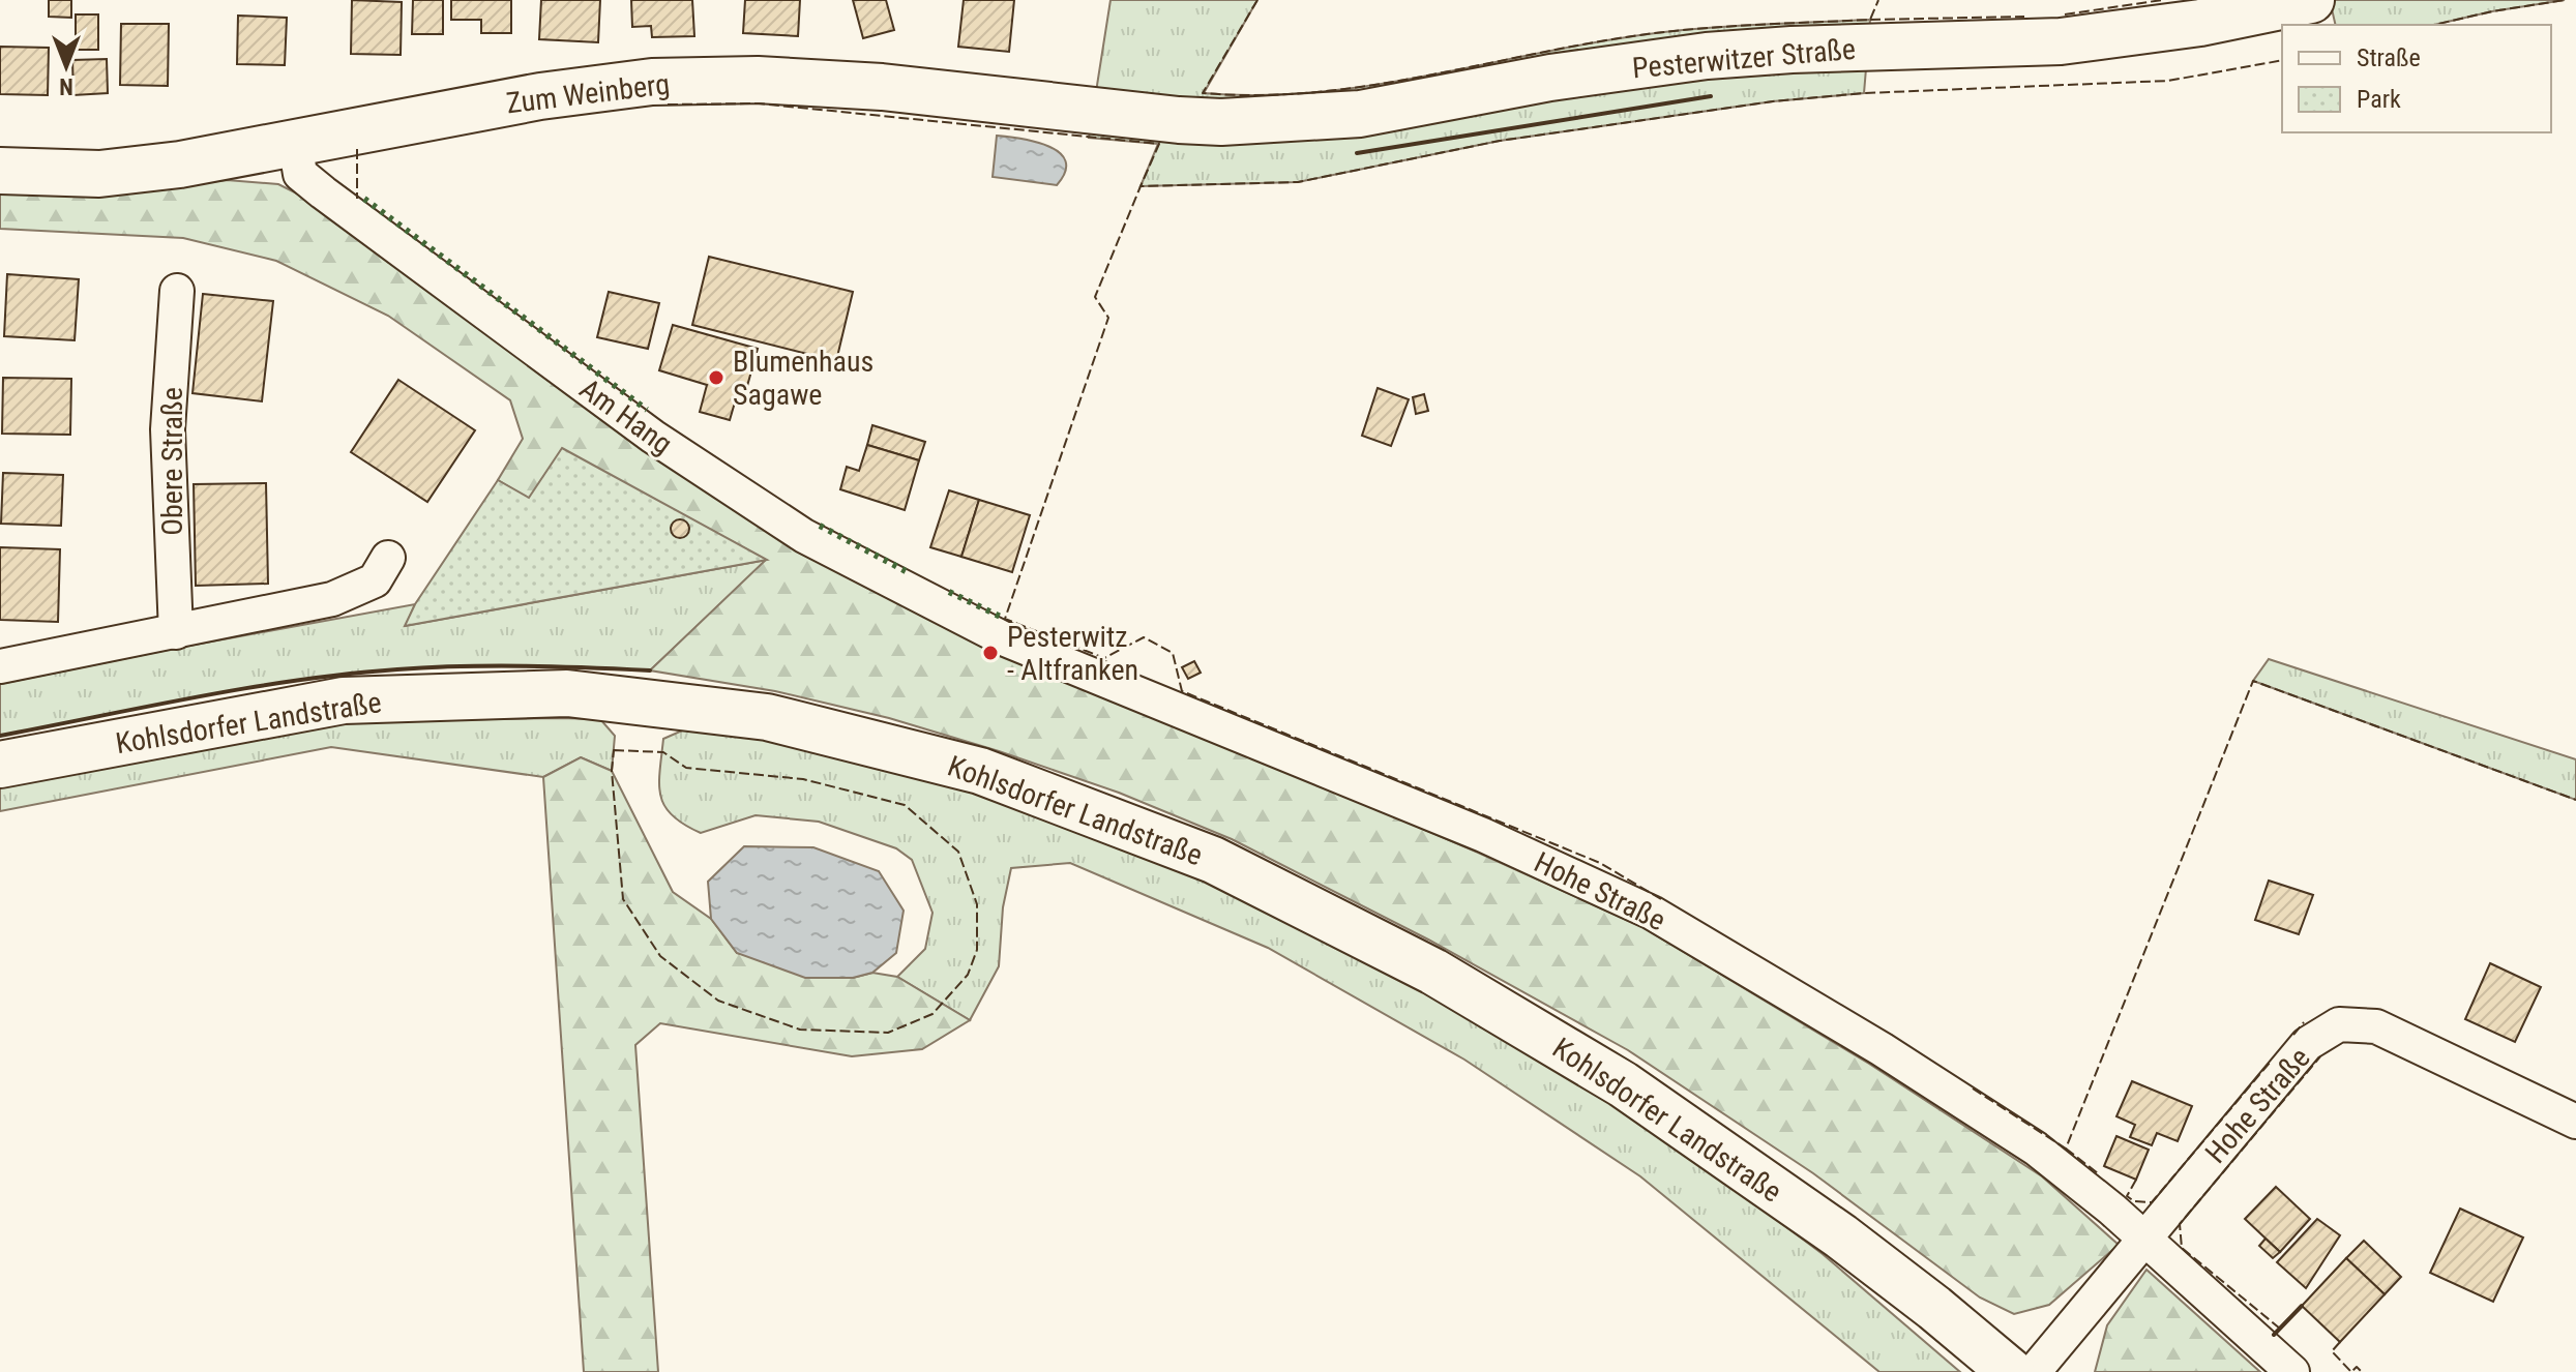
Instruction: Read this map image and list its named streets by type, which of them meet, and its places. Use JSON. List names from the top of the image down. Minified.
{"streets":{"street":["Pesterwitzer Straße","Zum Weinberg","Am Hang","Obere Straße","Kohlsdorfer Landstraße","Hohe Straße"]},"crossings":[["Pesterwitzer Straße","Zum Weinberg"],["Zum Weinberg","Am Hang"],["Am Hang","Hohe Straße"]],"places":["Blumenhaus Sagawe","Pesterwitz - Altfranken"],"legend":["Straße","Park"],"north":"bottom"}
